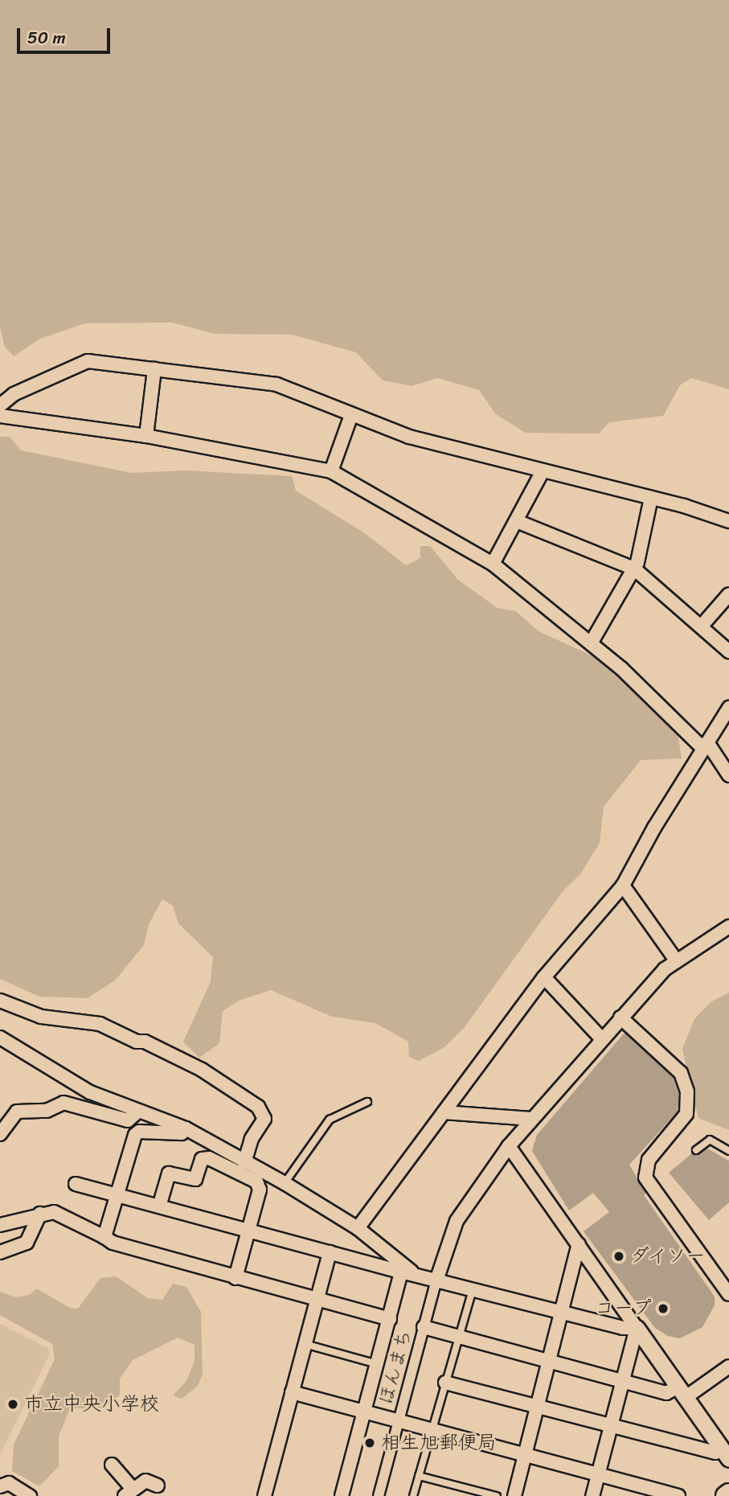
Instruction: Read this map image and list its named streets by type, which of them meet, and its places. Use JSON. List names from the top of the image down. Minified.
{"streets":{"street":["ほんまち"]},"places":["ダイソー","コープ","市立中央小学校","相生旭郵便局"],"scale_bar":"50 m"}
